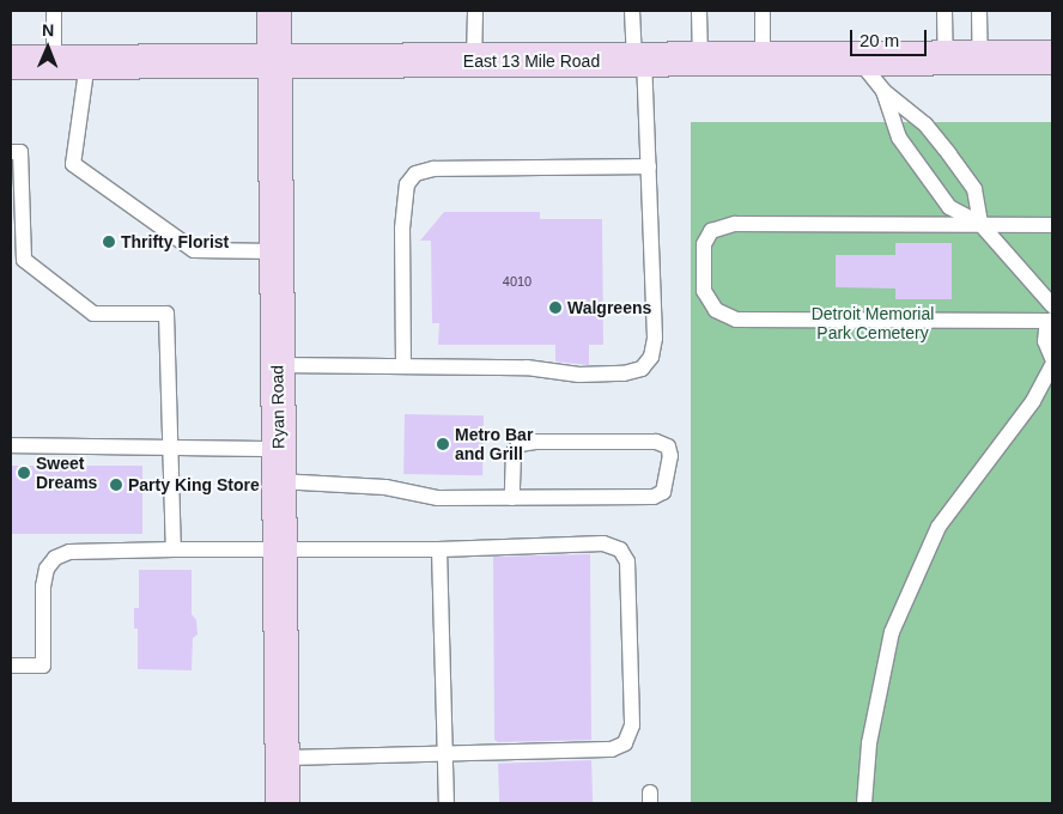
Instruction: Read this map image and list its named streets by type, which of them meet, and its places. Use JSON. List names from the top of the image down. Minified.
{"streets":{"main road":["East 13 Mile Road","Ryan Road"]},"crossings":[["East 13 Mile Road","Ryan Road"]],"parks":["Detroit Memorial Park Cemetery"],"places":["Thrifty Florist","Walgreens","Metro Bar and Grill","Sweet Dreams","Party King Store"],"house_numbers":["4010"],"scale_bar":"20 m","north":"top"}
